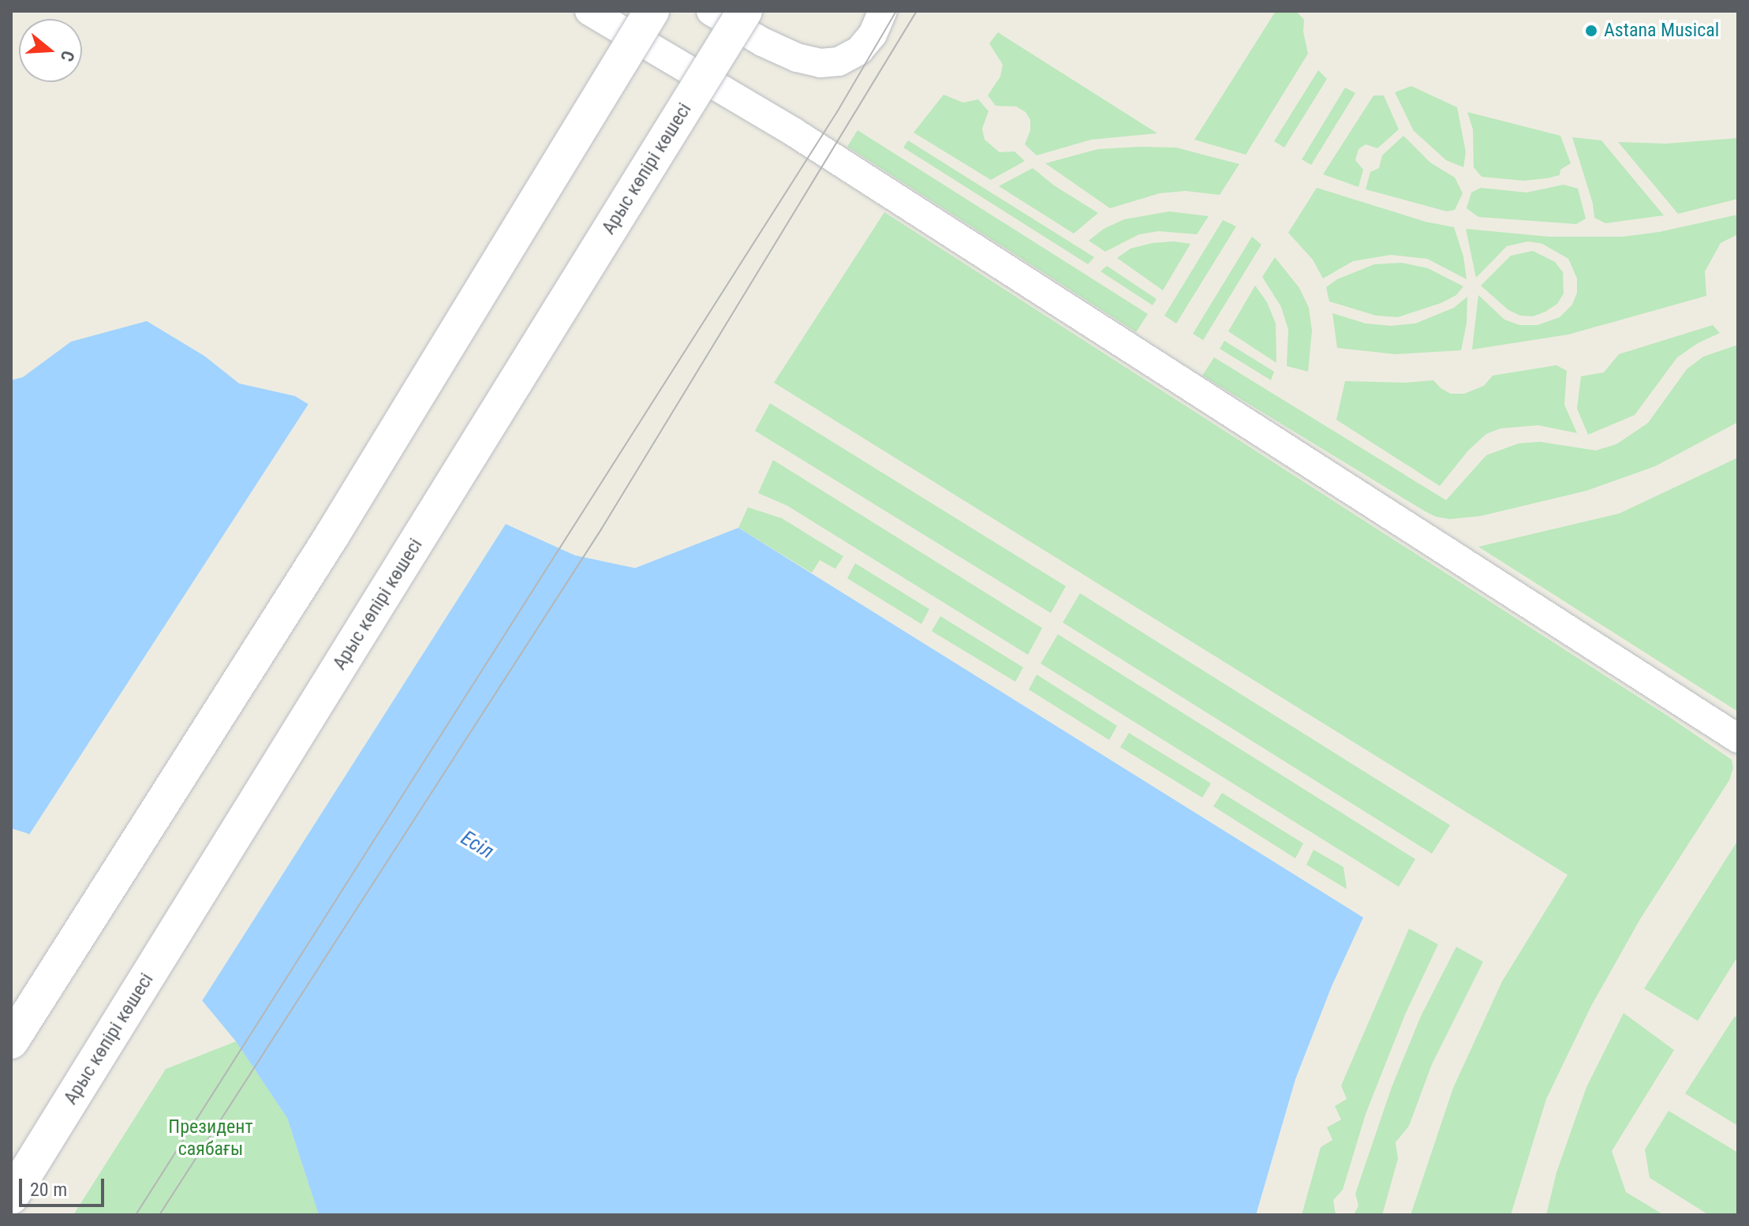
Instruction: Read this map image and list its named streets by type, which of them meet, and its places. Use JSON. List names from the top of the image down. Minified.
{"streets":{"main road":["Арыс көпірі көшесі"]},"water":["Есіл"],"parks":["Президент саябағы"],"places":["Astana Musical"],"scale_bar":"20 m","north":"right"}
